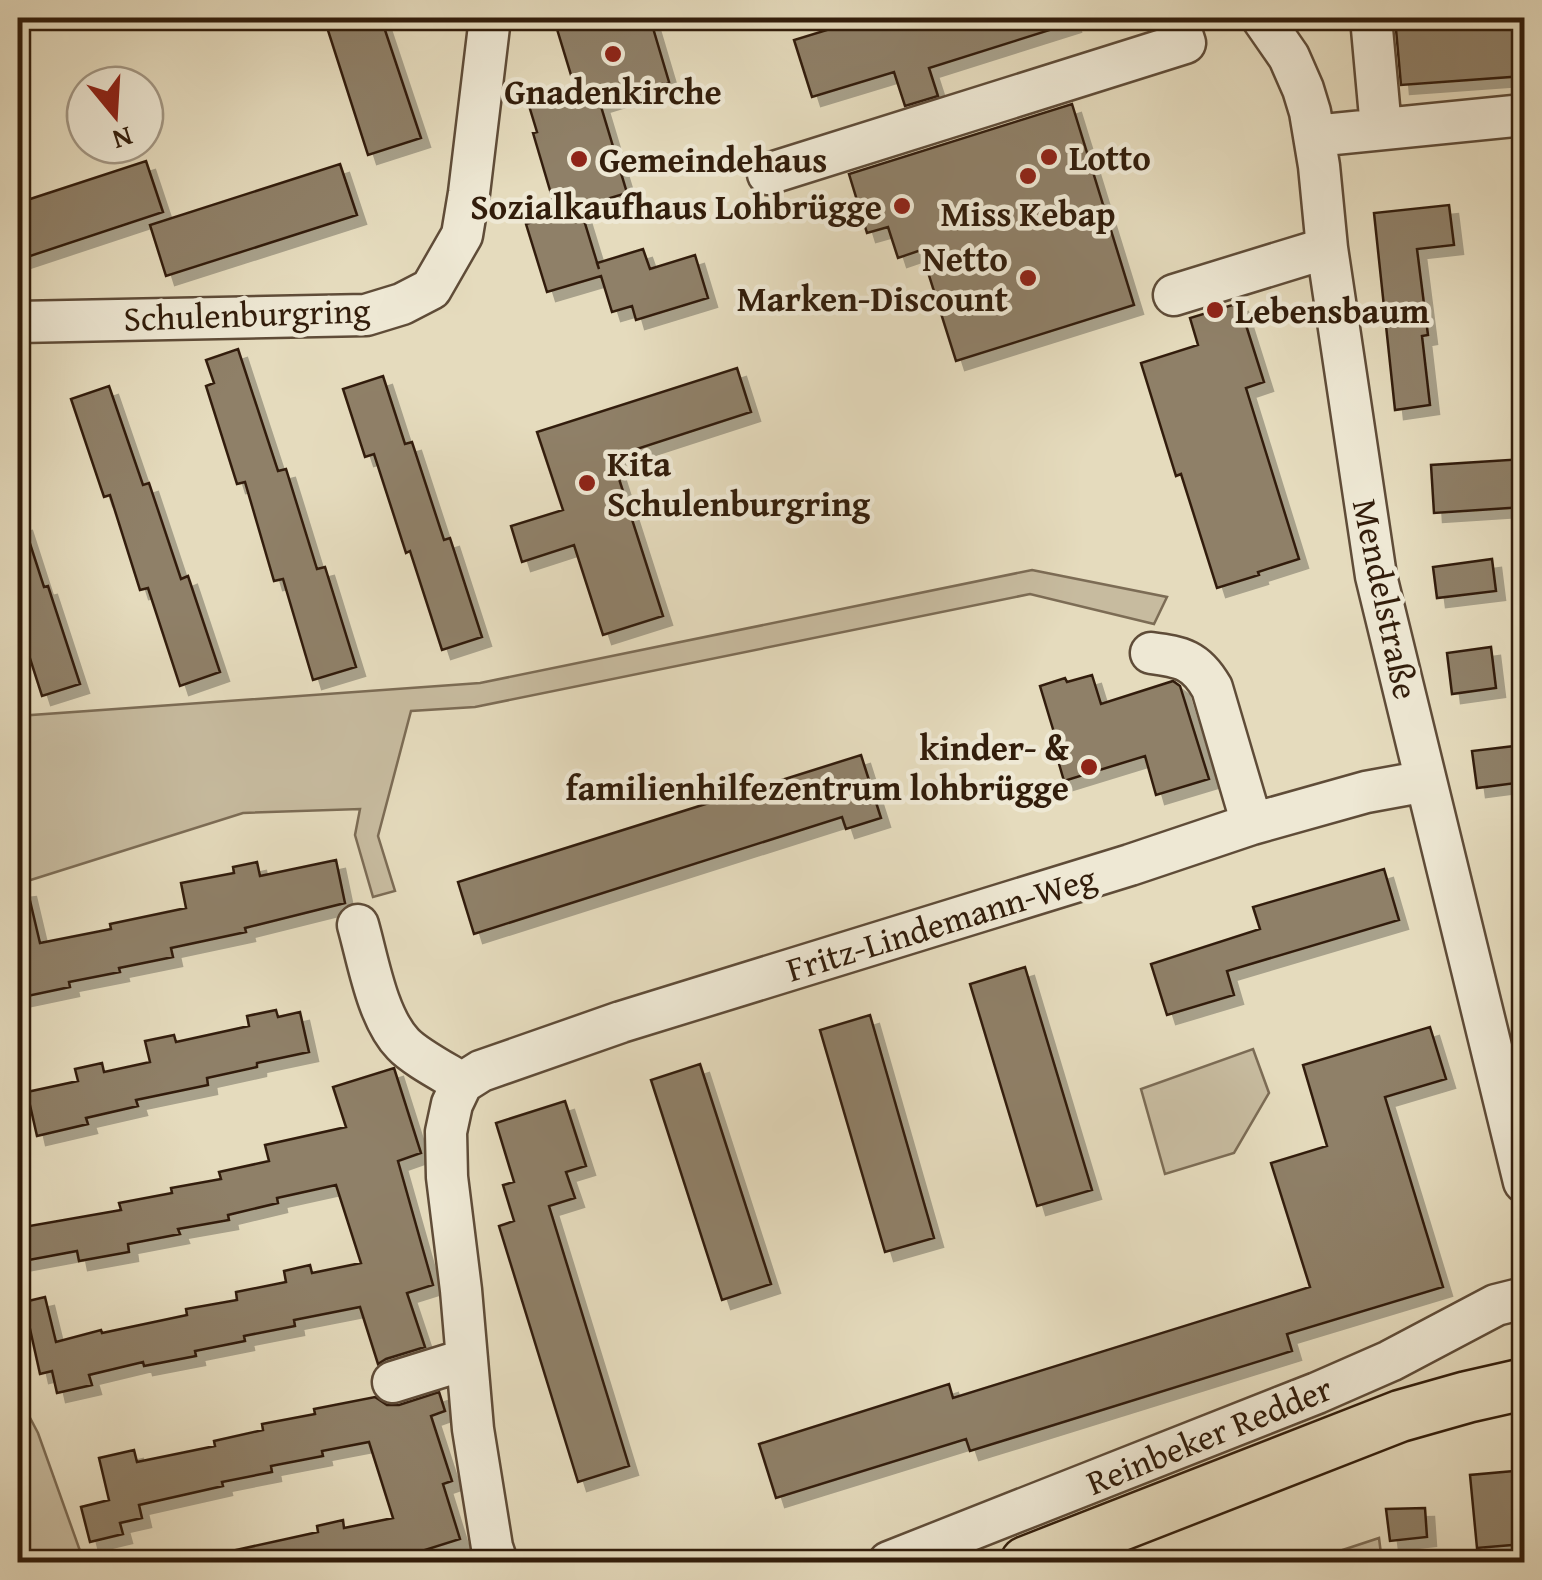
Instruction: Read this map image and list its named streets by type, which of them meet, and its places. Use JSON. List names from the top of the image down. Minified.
{"streets":{"main road":["Reinbeker Redder"],"street":["Schulenburgring","Mendelstraße","Fritz-Lindemann-Weg"]},"crossings":[["Mendelstraße","Fritz-Lindemann-Weg"]],"places":["Gnadenkirche","Lotto","Gemeindehaus","Miss Kebap","Sozialkaufhaus Lohbrügge","Netto Marken-Discount","Lebensbaum","Kita Schulenburgring","kinder- & familienhilfezentrum lohbrügge"],"north":"bottom"}
